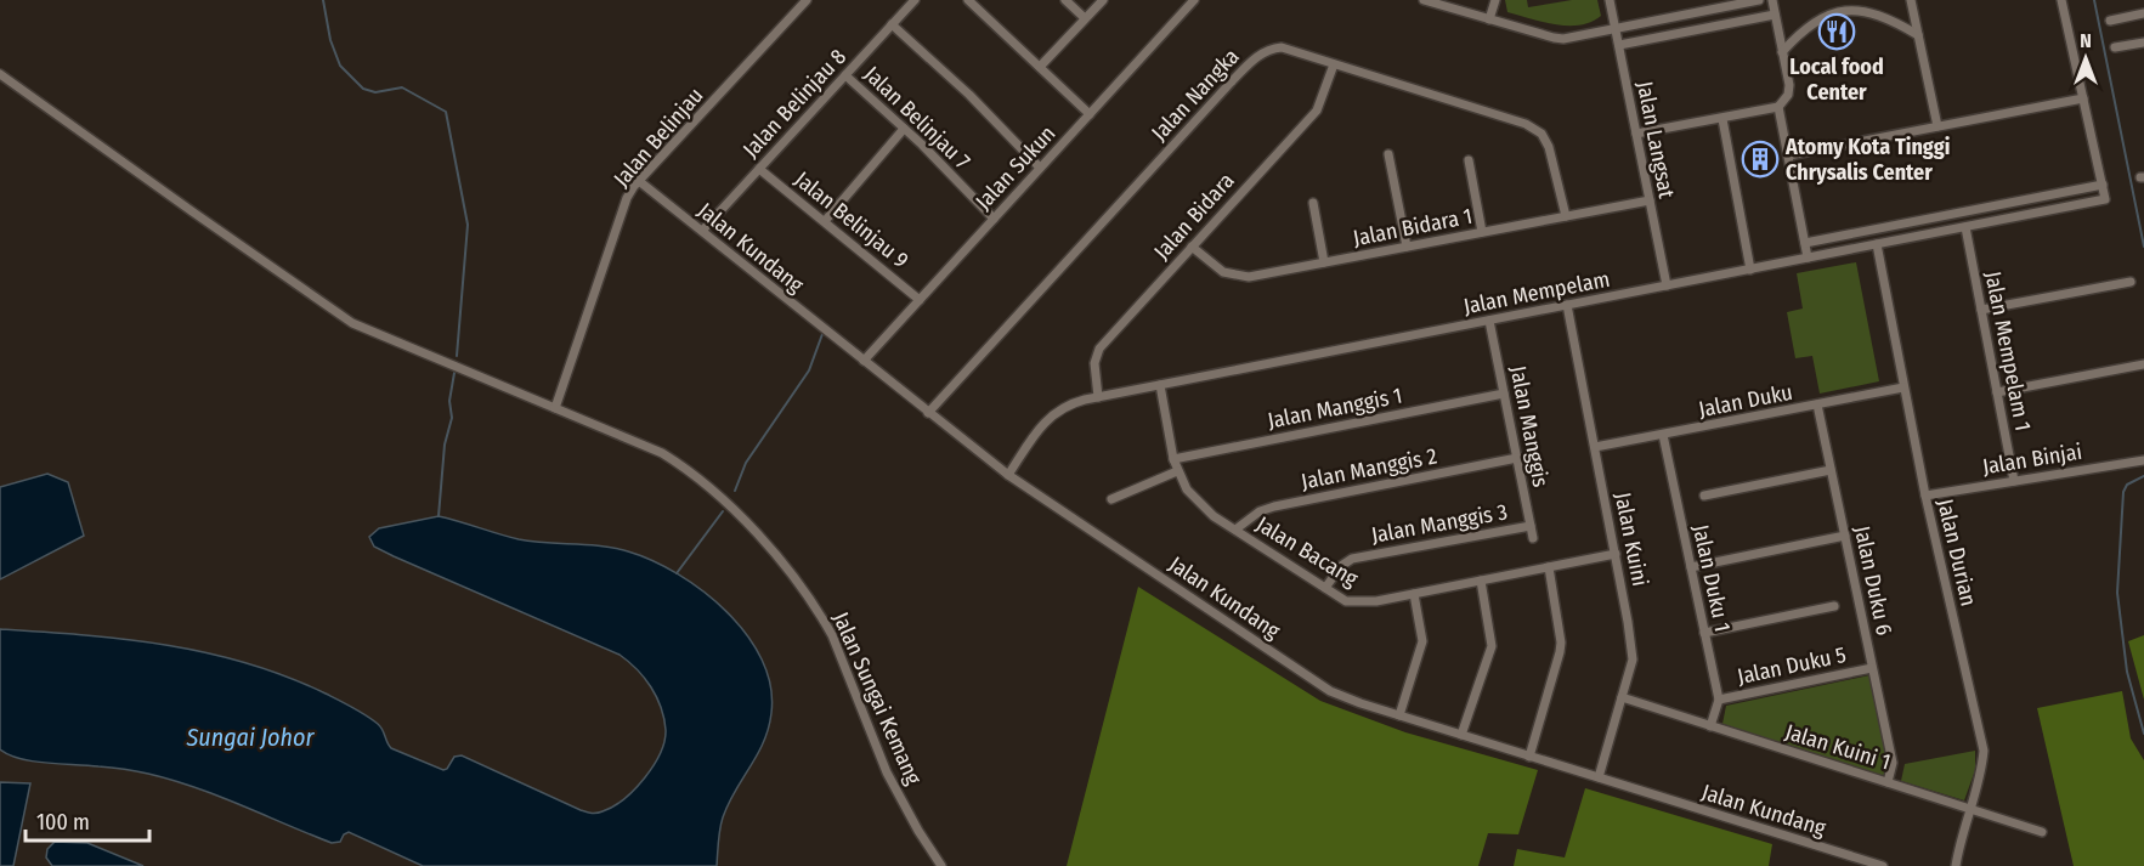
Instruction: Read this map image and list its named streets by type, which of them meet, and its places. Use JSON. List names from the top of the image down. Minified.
{"streets":{"street":["Jalan Nangka","Jalan Belinjau 8","Jalan Belinjau 7","Jalan Belinjau","Jalan Langsat","Jalan Sukun","Jalan Bidara","Jalan Belinjau 9","Jalan Bidara 1","Jalan Kundang","Jalan Mempelam","Jalan Mempelam 1","Jalan Duku","Jalan Manggis 1","Jalan Manggis","Jalan Binjai","Jalan Manggis 2","Jalan Manggis 3","Jalan Kuini","Jalan Bacang","Jalan Durian","Jalan Duku 1","Jalan Duku 6","Jalan Duku 5","Jalan Sungai Kemang","Jalan Kuini 1"]},"crossings":[["Jalan Nangka","Jalan Bidara"],["Jalan Nangka","Jalan Bidara 1"],["Jalan Nangka","Jalan Kundang"],["Jalan Belinjau 8","Jalan Belinjau 7"],["Jalan Belinjau 8","Jalan Belinjau 9"],["Jalan Belinjau 8","Jalan Kundang"],["Jalan Belinjau 7","Jalan Sukun"],["Jalan Belinjau","Jalan Kundang"],["Jalan Belinjau","Jalan Sungai Kemang"],["Jalan Langsat","Jalan Bidara 1"],["Jalan Langsat","Jalan Mempelam"],["Jalan Sukun","Jalan Belinjau 9"],["Jalan Sukun","Jalan Kundang"],["Jalan Bidara","Jalan Bidara 1"],["Jalan Bidara","Jalan Mempelam"],["Jalan Kundang","Jalan Mempelam"],["Jalan Kundang","Jalan Kuini"],["Jalan Mempelam","Jalan Mempelam 1"],["Jalan Mempelam","Jalan Manggis"],["Jalan Mempelam","Jalan Kuini"],["Jalan Mempelam","Jalan Bacang"],["Jalan Mempelam","Jalan Durian"],["Jalan Mempelam 1","Jalan Binjai"],["Jalan Duku","Jalan Kuini"],["Jalan Duku","Jalan Durian"],["Jalan Duku","Jalan Duku 1"],["Jalan Duku","Jalan Duku 6"],["Jalan Manggis 1","Jalan Manggis"],["Jalan Manggis 1","Jalan Bacang"],["Jalan Manggis","Jalan Manggis 2"],["Jalan Manggis","Jalan Manggis 3"],["Jalan Binjai","Jalan Durian"],["Jalan Manggis 2","Jalan Bacang"],["Jalan Manggis 3","Jalan Bacang"],["Jalan Kuini","Jalan Bacang"],["Jalan Kuini","Jalan Kuini 1"],["Jalan Durian","Jalan Kuini 1"],["Jalan Duku 1","Jalan Duku 5"],["Jalan Duku 1","Jalan Kuini 1"],["Jalan Duku 6","Jalan Duku 5"],["Jalan Duku 6","Jalan Kuini 1"]],"water":["Sungai Johor"],"places":{"restaurant":["Local food Center"],"building":["Atomy Kota Tinggi Chrysalis Center"]},"scale_bar":"100 m","north":"top"}
